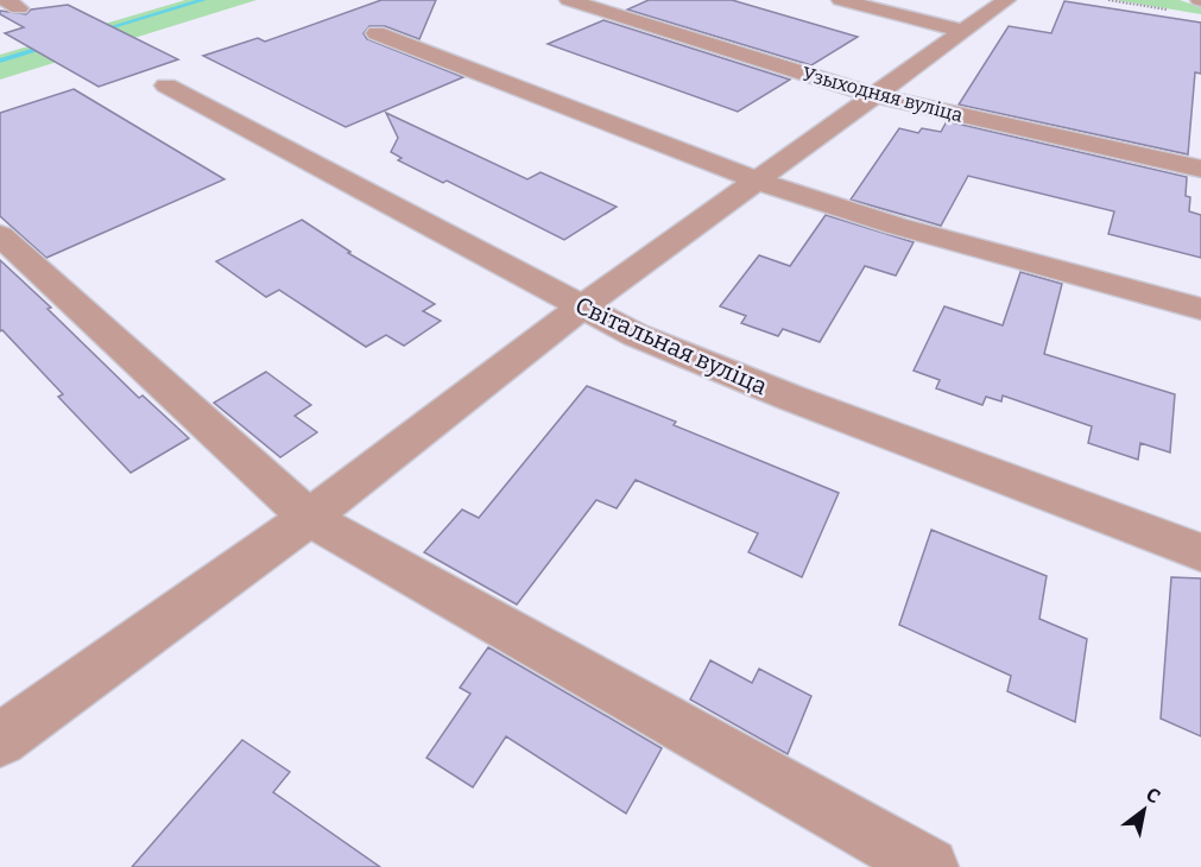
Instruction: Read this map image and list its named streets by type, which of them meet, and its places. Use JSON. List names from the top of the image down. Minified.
{"streets":{"street":["Узыходняя вуліца","Світальная вуліца"]},"north":"top right"}
